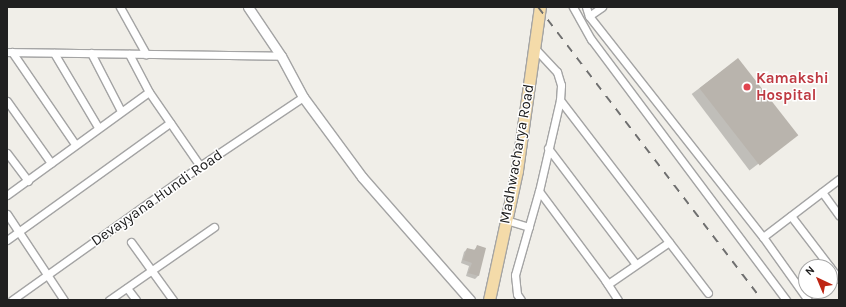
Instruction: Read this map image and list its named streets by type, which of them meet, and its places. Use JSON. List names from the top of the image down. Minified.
{"streets":{"main road":["Madhwacharya Road"],"street":["Devayyana Hundi Road"]},"places":["Kamakshi Hospital"],"north":"top left"}
